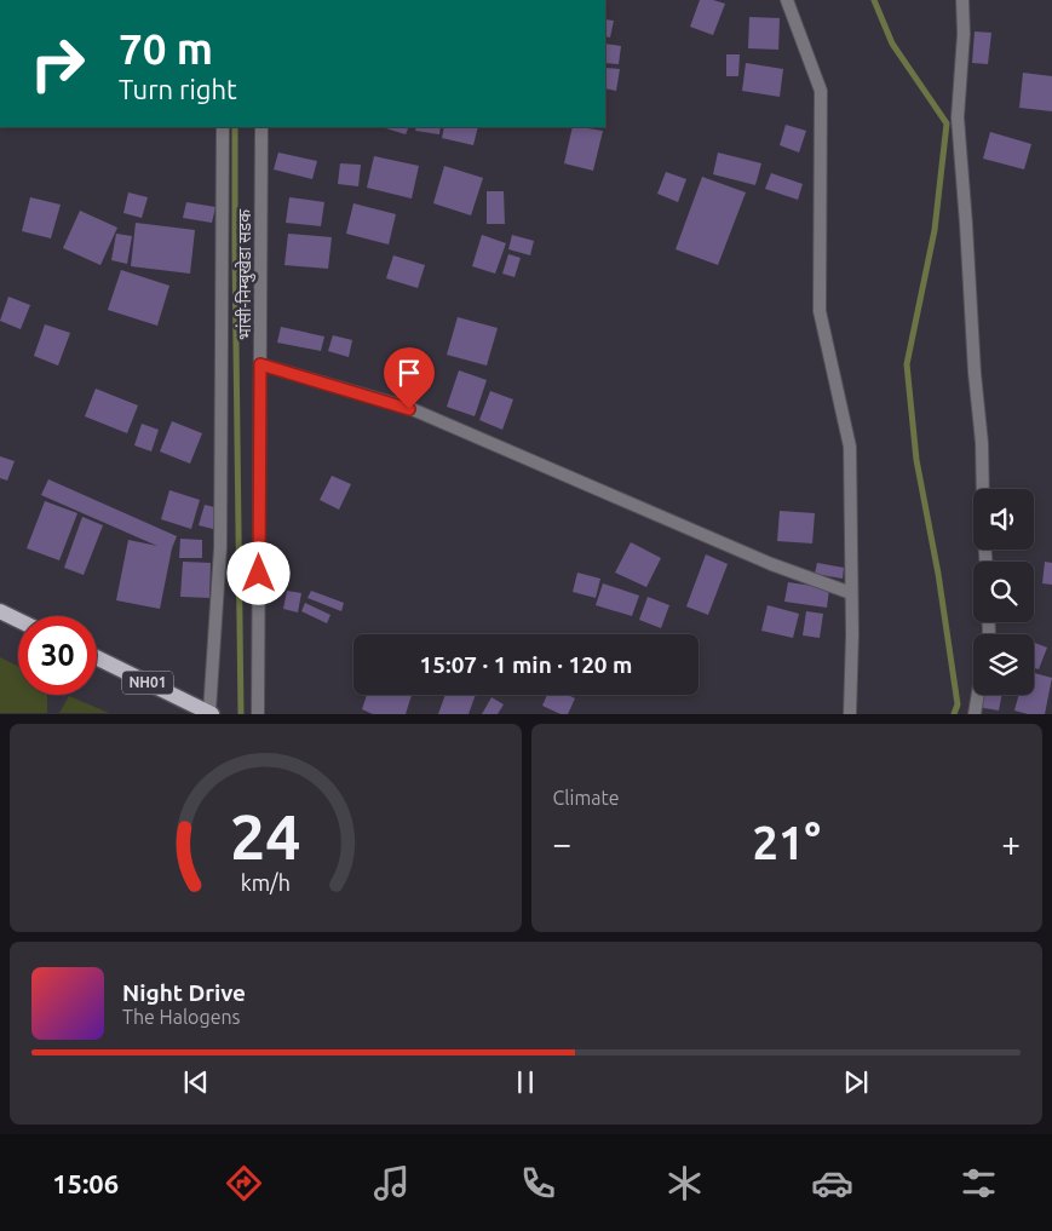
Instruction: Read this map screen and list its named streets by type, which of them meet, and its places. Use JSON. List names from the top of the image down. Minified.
{"streets":{"main road":["NH01"],"street":["भांसी-निम्बुखेडा सडक"]},"page":{"turn":["70 m","Turn right"],"limit":"30","trip":"15:07 · 1 min · 120 m","tile":"Climate","heat":["−","21°","+"],"song":["Night Drive","The Halogens"],"tabs":"15:06","gauge":["24","km/h"]}}
